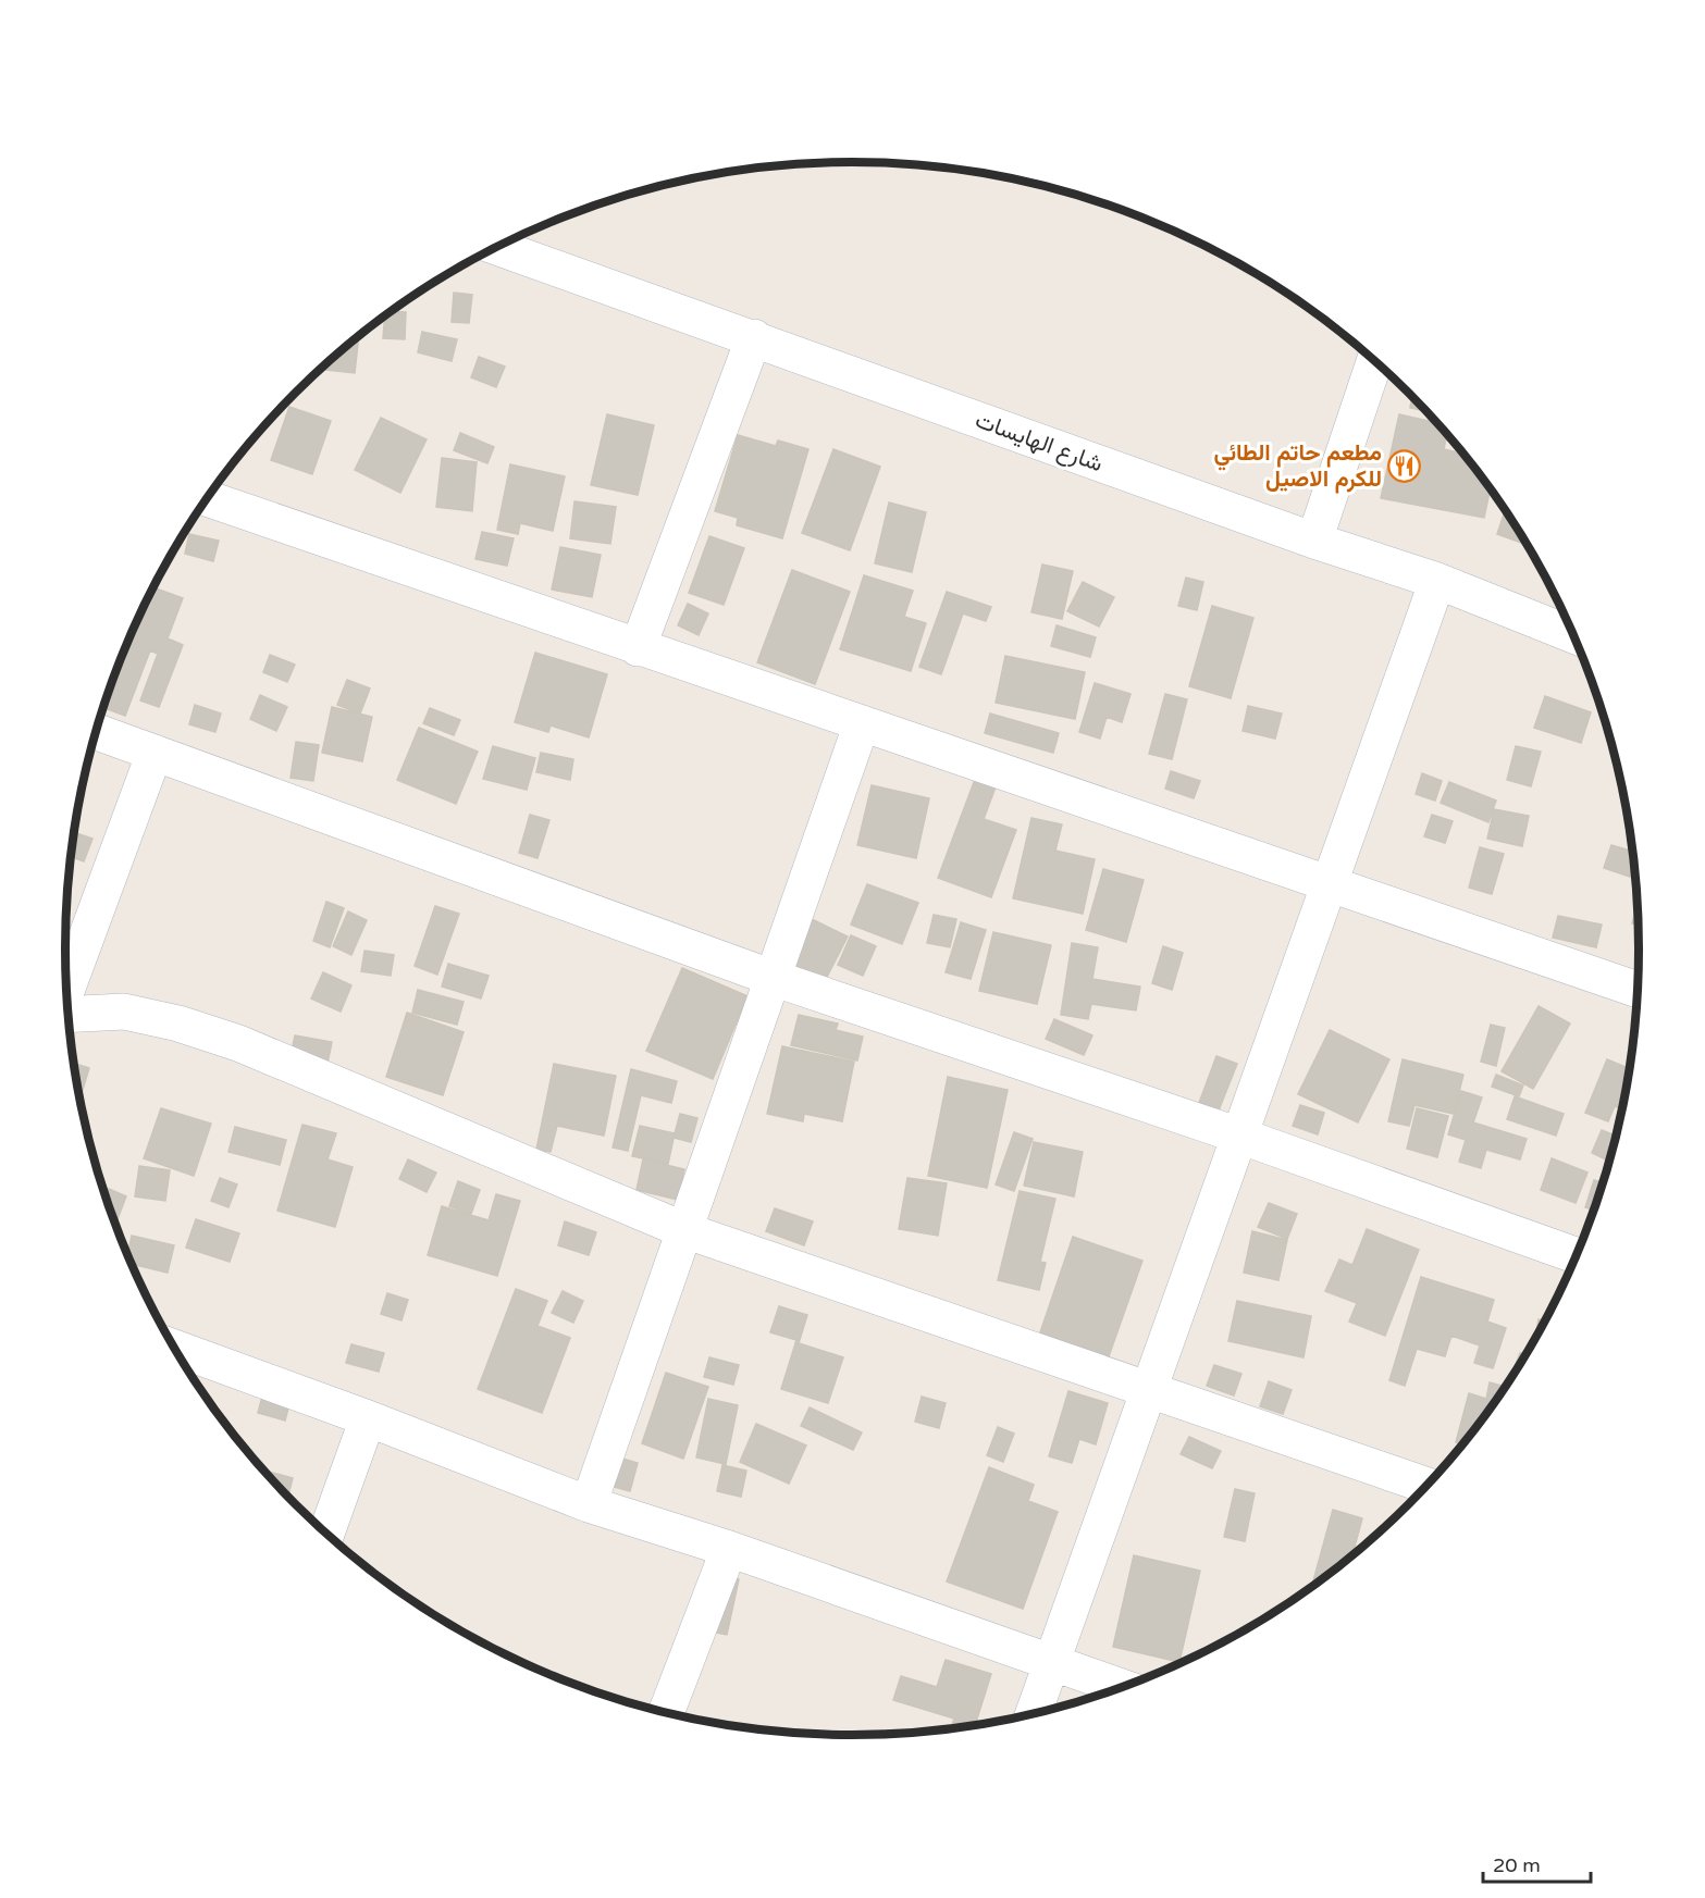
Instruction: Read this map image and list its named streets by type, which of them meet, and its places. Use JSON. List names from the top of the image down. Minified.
{"streets":{"street":["شارع الهايسات"]},"places":{"restaurant":["مطعم حاتم الطائي للكرم الاصيل"]},"scale_bar":"20 m"}
